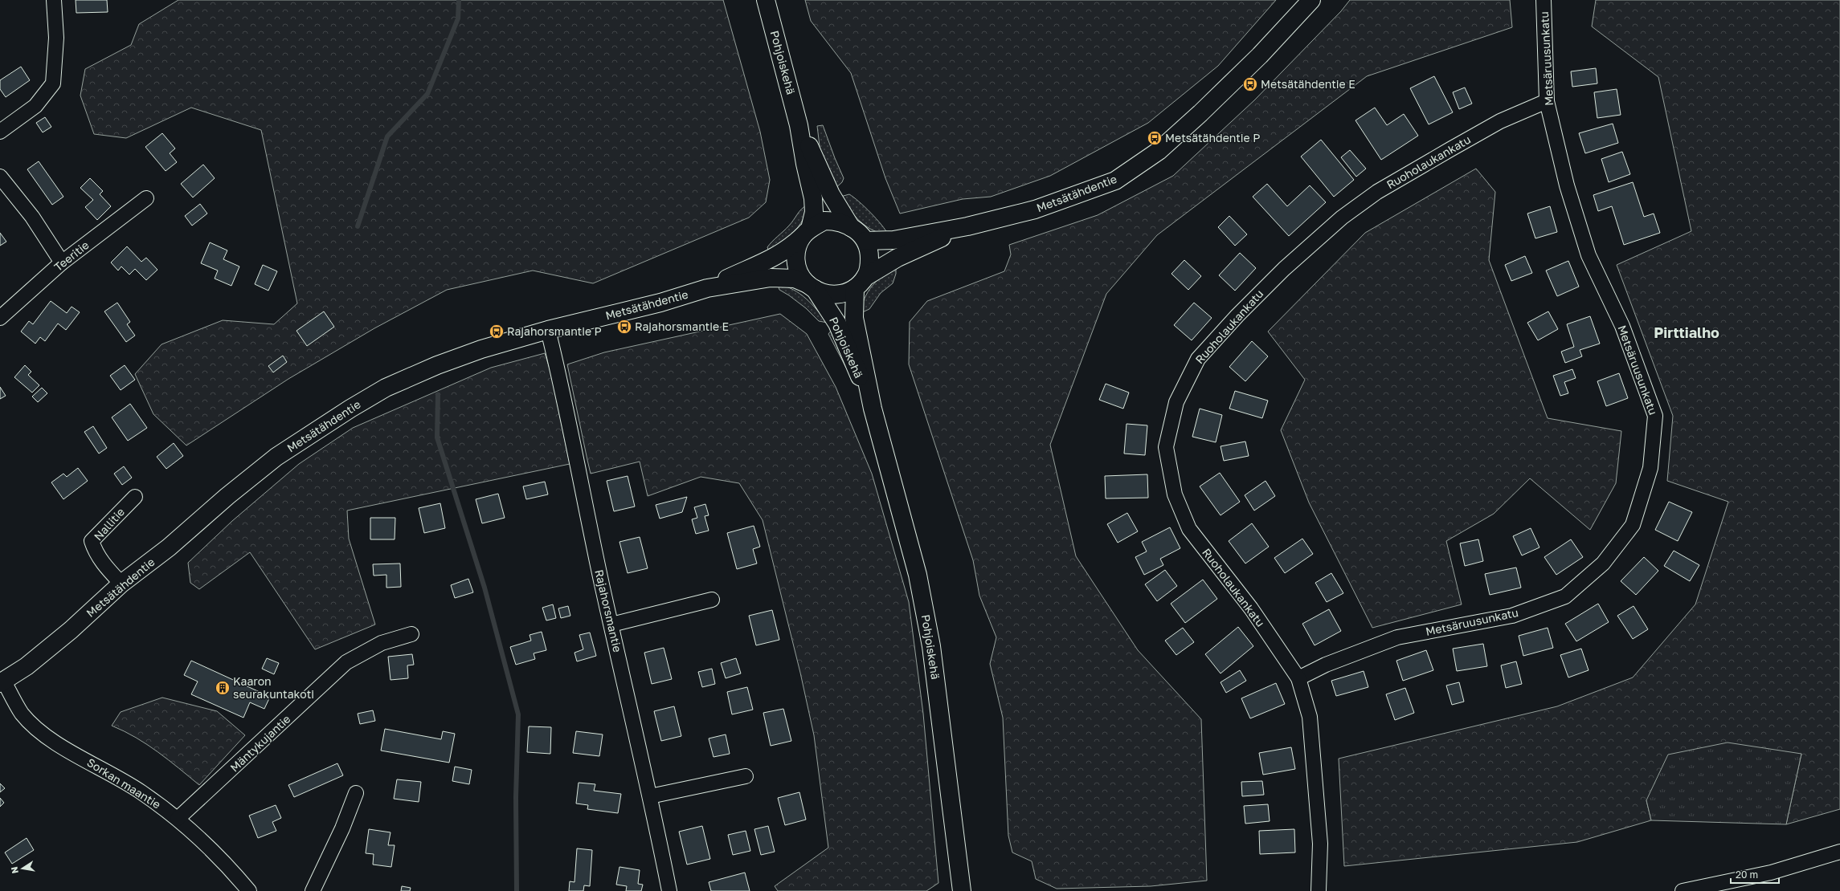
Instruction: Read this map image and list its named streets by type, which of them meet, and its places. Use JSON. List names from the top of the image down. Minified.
{"streets":{"main road":["Pohjoiskehä","Metsätähdentie"],"street":["Metsäruusunkatu","Ruoholaukankatu","Teeritie","Nallitie","Rajahorsmantie","Mäntykujantie","Sorkan maantie"]},"crossings":[["Metsäruusunkatu","Ruoholaukankatu"],["Pohjoiskehä","Metsätähdentie"],["Metsätähdentie","Nallitie"],["Metsätähdentie","Rajahorsmantie"],["Metsätähdentie","Sorkan maantie"],["Mäntykujantie","Sorkan maantie"]],"districts":["Pirttialho"],"places":{"bus stop":["Metsätähdentie E","Metsätähdentie P","Rajahorsmantie E","Rajahorsmantie P"],"building":["Kaaron seurakuntakoti"]},"scale_bar":"20 m","north":"left"}
